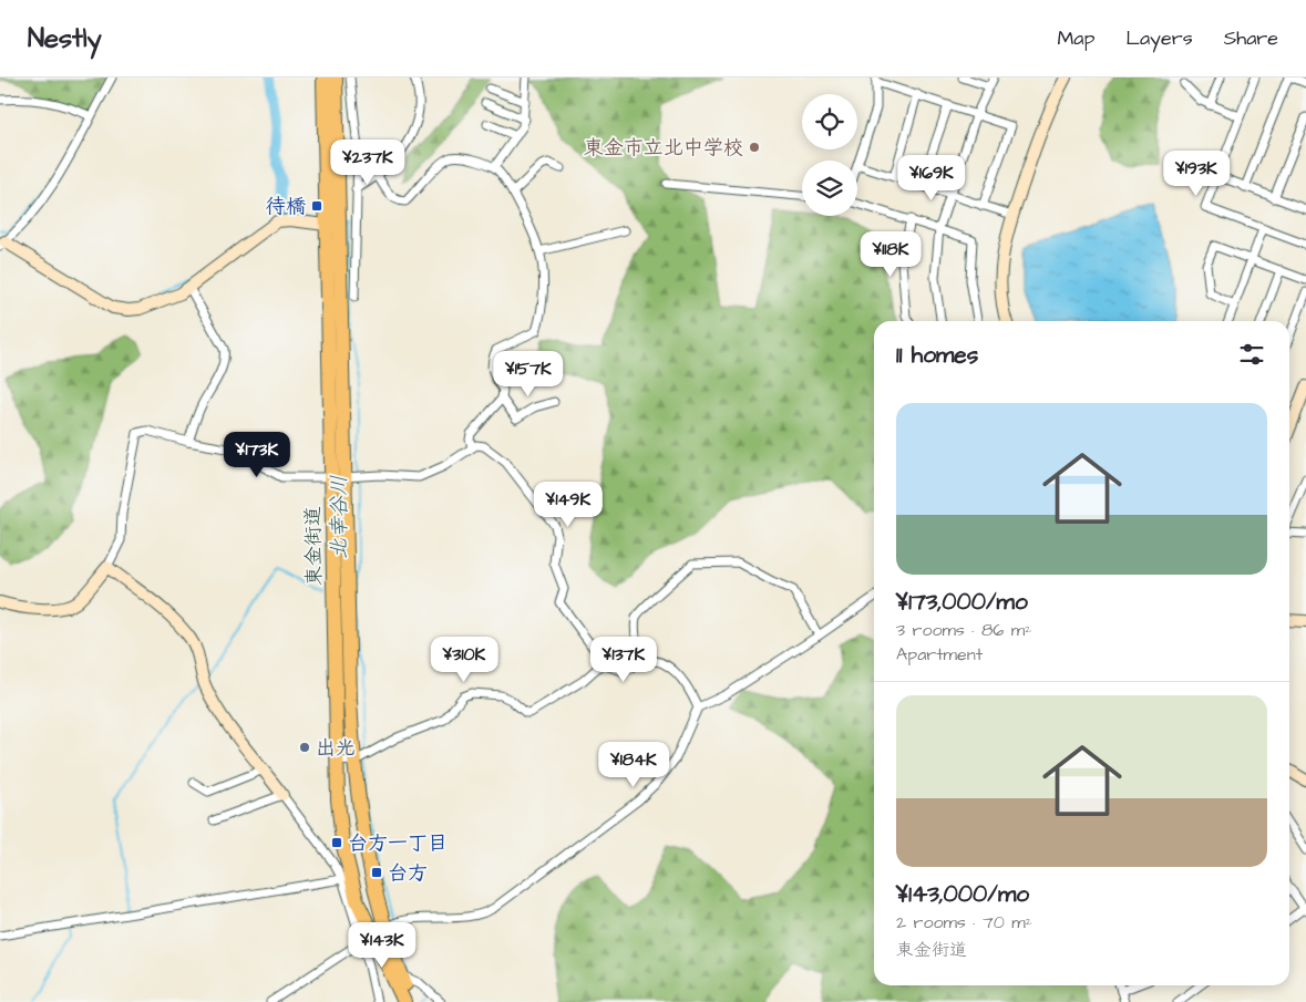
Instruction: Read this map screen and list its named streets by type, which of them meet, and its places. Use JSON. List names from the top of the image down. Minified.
{"streets":{"highway":["東金街道"]},"water":["北幸谷川"],"places":{"other":["東金市立北中学校","出光"],"transit":["待橋","台方一丁目","台方"]},"page":{"header":"Nestly","nav":["Map","Layers","Share"],"price":["¥237K","¥193K","¥169K","¥118K","¥157K","¥173K","¥149K","¥310K","¥137K","¥184K","¥143K"],"heading":"11 homes","list":[{"name":"¥173,000/mo","note":"3 rooms · 86 m² · Apartment"},{"name":"¥143,000/mo","note":"2 rooms · 70 m² · 東金街道"}]}}
